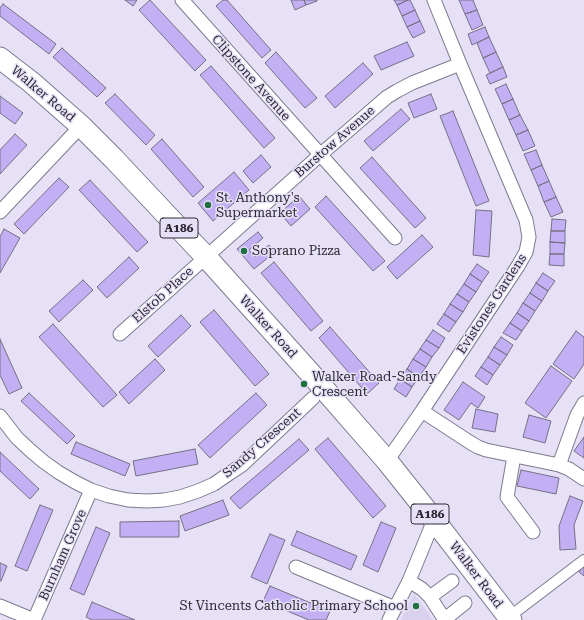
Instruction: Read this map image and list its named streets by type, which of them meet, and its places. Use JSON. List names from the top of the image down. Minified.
{"streets":{"main road":["Walker Road","A186"],"street":["Clipstone Avenue","Burstow Avenue","Elstob Place","Evistones Gardens","Sandy Crescent","Burnham Grove"]},"crossings":[["Clipstone Avenue","Burstow Avenue"],["Walker Road","Burstow Avenue"],["Walker Road","Elstob Place"],["Walker Road","Evistones Gardens"],["Burstow Avenue","Elstob Place"],["Burstow Avenue","Evistones Gardens"],["Sandy Crescent","Burnham Grove"]],"places":["St. Anthony's Supermarket","Soprano Pizza","Walker Road-Sandy Crescent","St Vincents Catholic Primary School"]}
